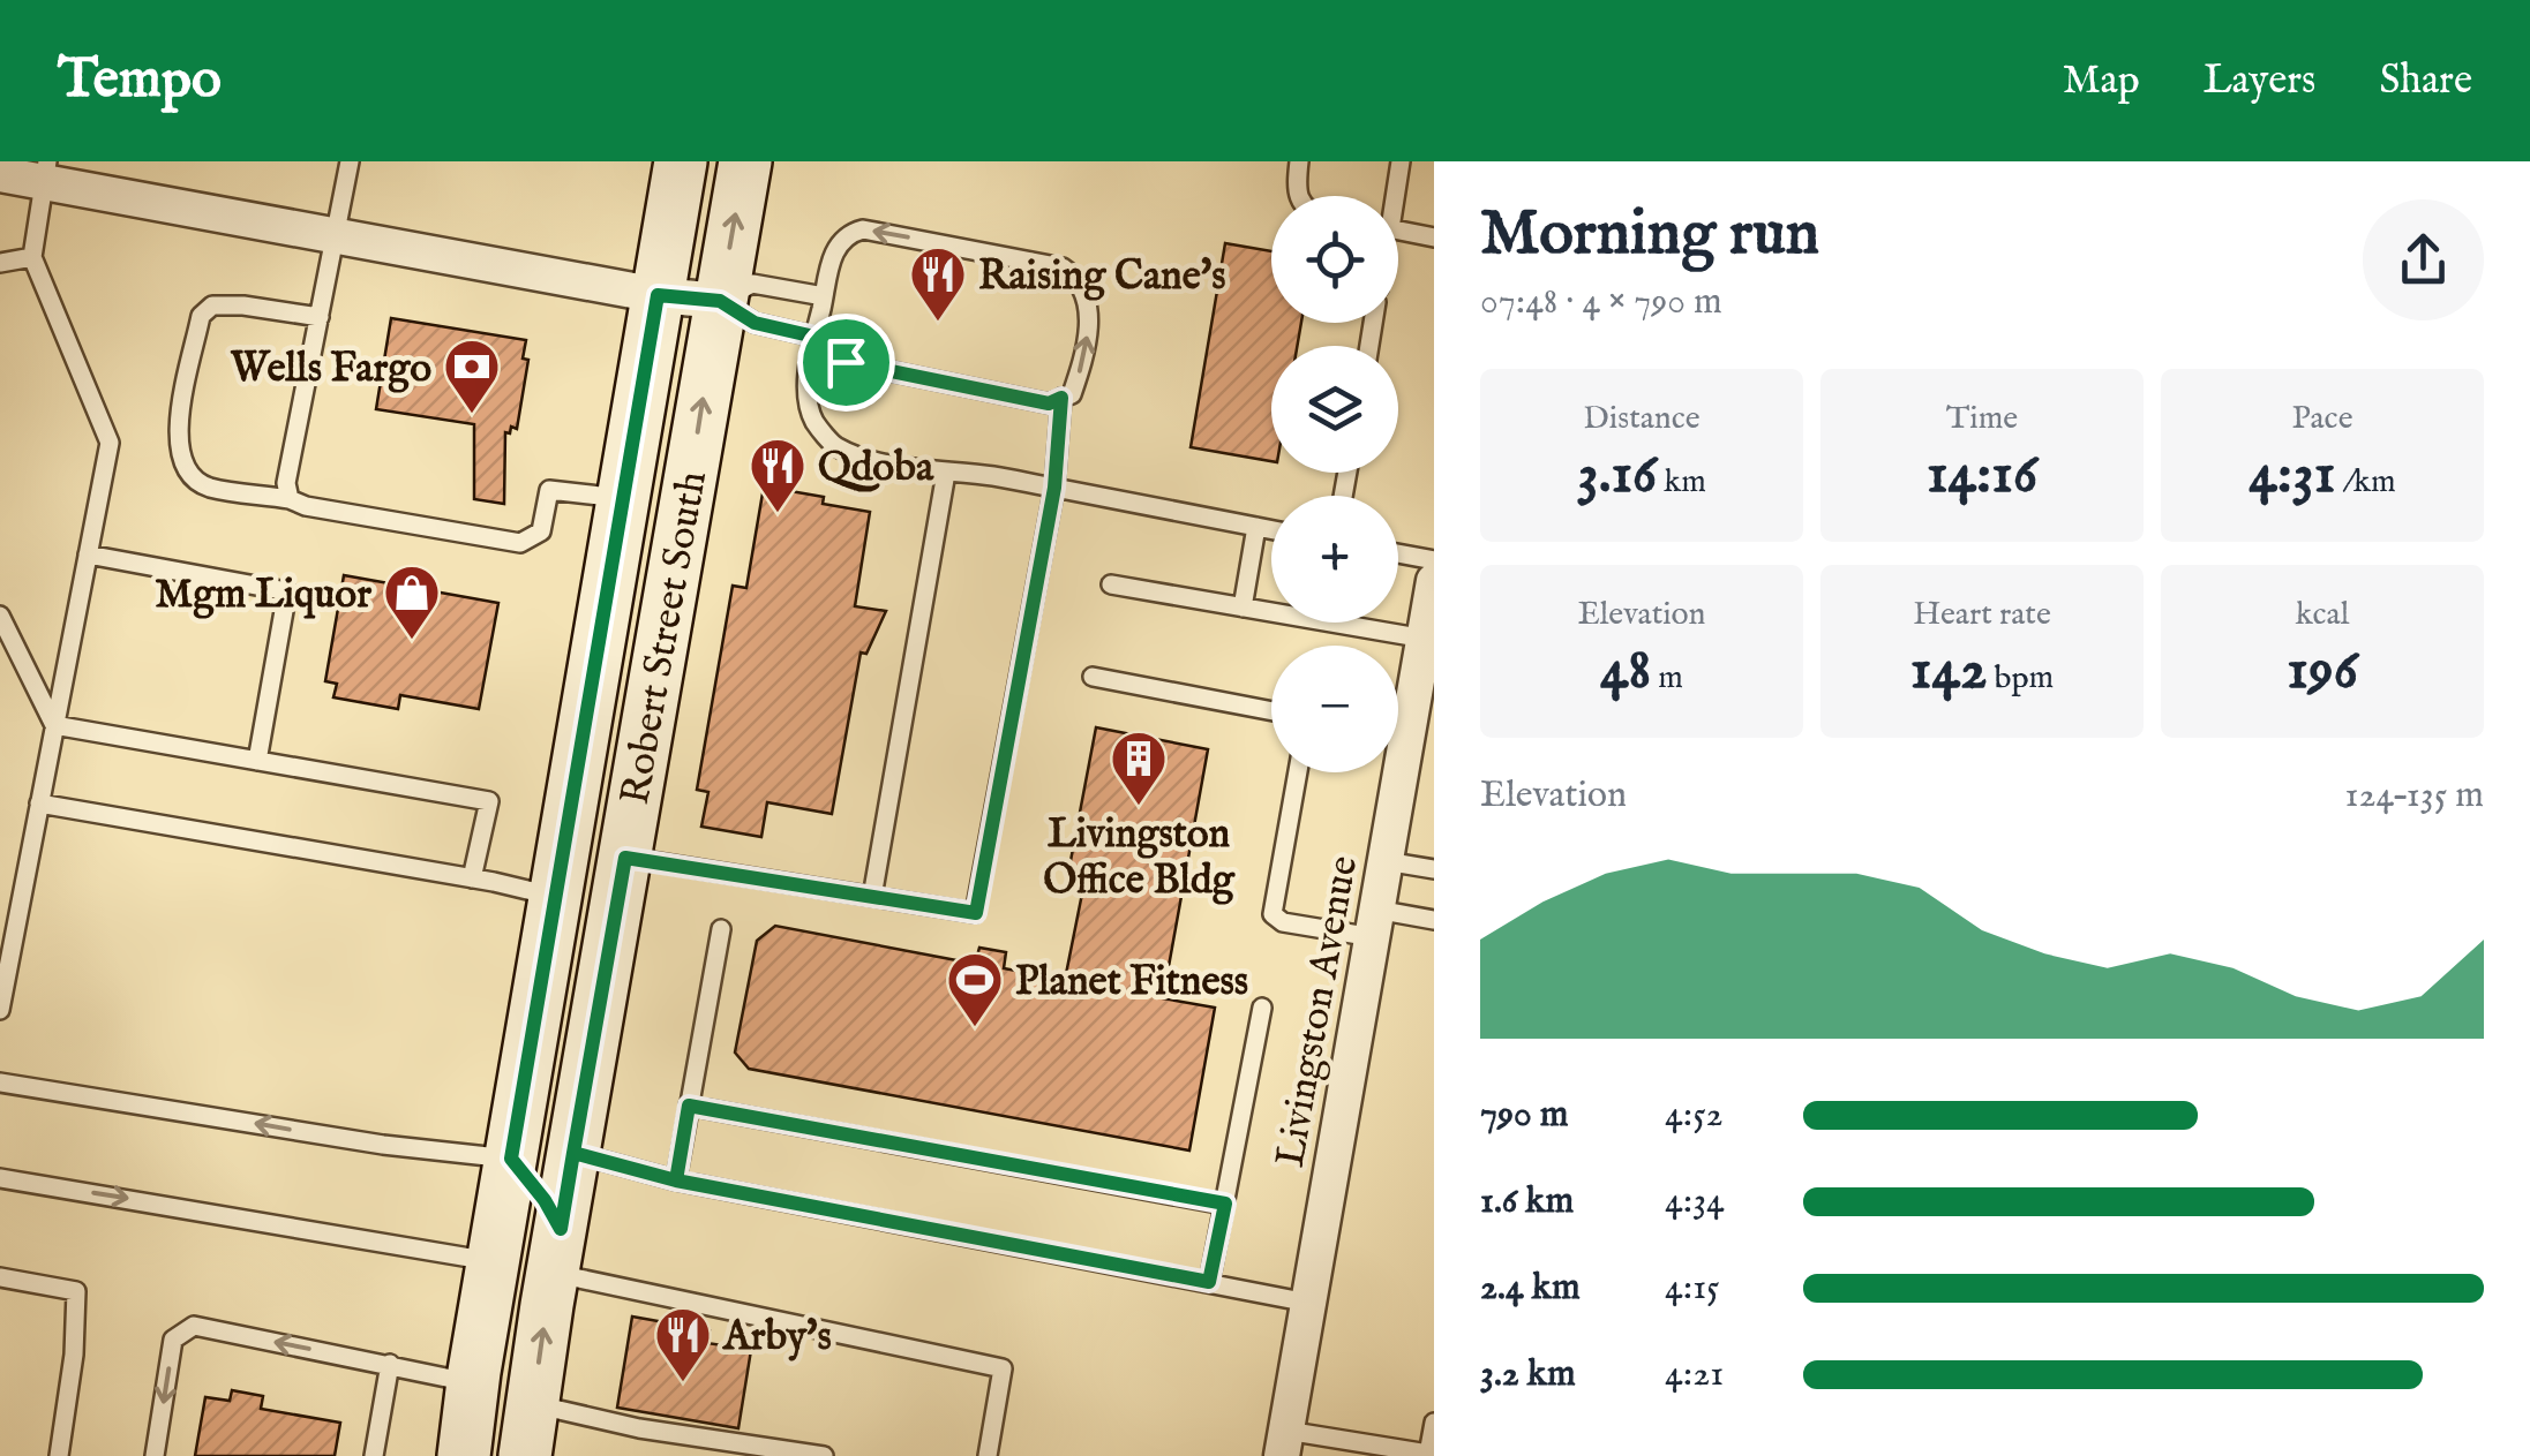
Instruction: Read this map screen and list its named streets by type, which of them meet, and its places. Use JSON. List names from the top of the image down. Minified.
{"streets":{"main road":["Robert Street South"],"street":["Livingston Avenue"]},"places":{"restaurant":["Raising Cane's","Qdoba","Arby's"],"bank":["Wells Fargo"],"shop":["Mgm Liquor"],"building":["Livingston Office Bldg"],"sports":["Planet Fitness"]},"page":{"header":"Tempo","nav":["Map","Layers","Share"],"heading":["Morning run","07:48 · 4 × 790 m"],"map_buttons":["+","−"],"stats":[["Distance","3.16 km"],["Time","14:16"],["Pace","4:31 /km"],["Elevation","48 m"],["Heart rate","142 bpm"],["kcal","196"]],"chart":["Elevation","124–135 m"],"list":[{"name":"790 m","note":"4:52"},{"name":"1.6 km","note":"4:34"},{"name":"2.4 km","note":"4:15"},{"name":"3.2 km","note":"4:21"}]}}
